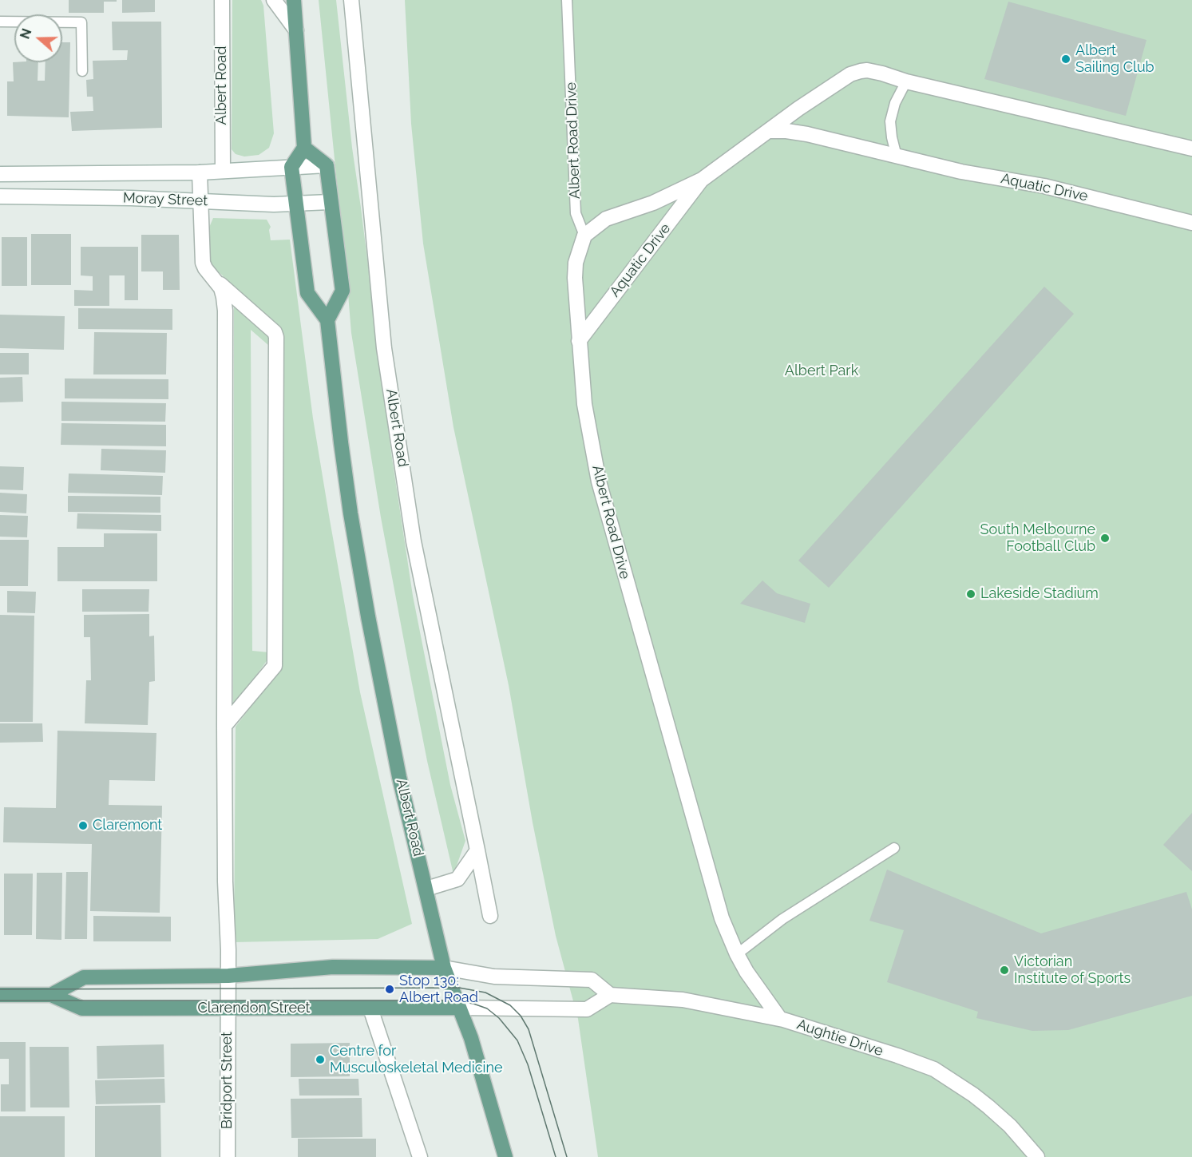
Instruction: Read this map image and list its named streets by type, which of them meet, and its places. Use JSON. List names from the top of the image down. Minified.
{"streets":{"main road":["Albert Road","Clarendon Street"],"street":["Albert Road Drive","Aquatic Drive","Moray Street","Aughtie Drive","Bridport Street"]},"crossings":[["Albert Road","Moray Street"],["Albert Road","Clarendon Street"],["Albert Road Drive","Aquatic Drive"],["Albert Road Drive","Aughtie Drive"],["Clarendon Street","Bridport Street"]],"parks":["Albert Park"],"places":["Albert Sailing Club","South Melbourne Football Club","Lakeside Stadium","Claremont","Victorian Institute of Sports","Stop 130: Albert Road","Centre for Musculoskeletal Medicine"],"north":"left"}
